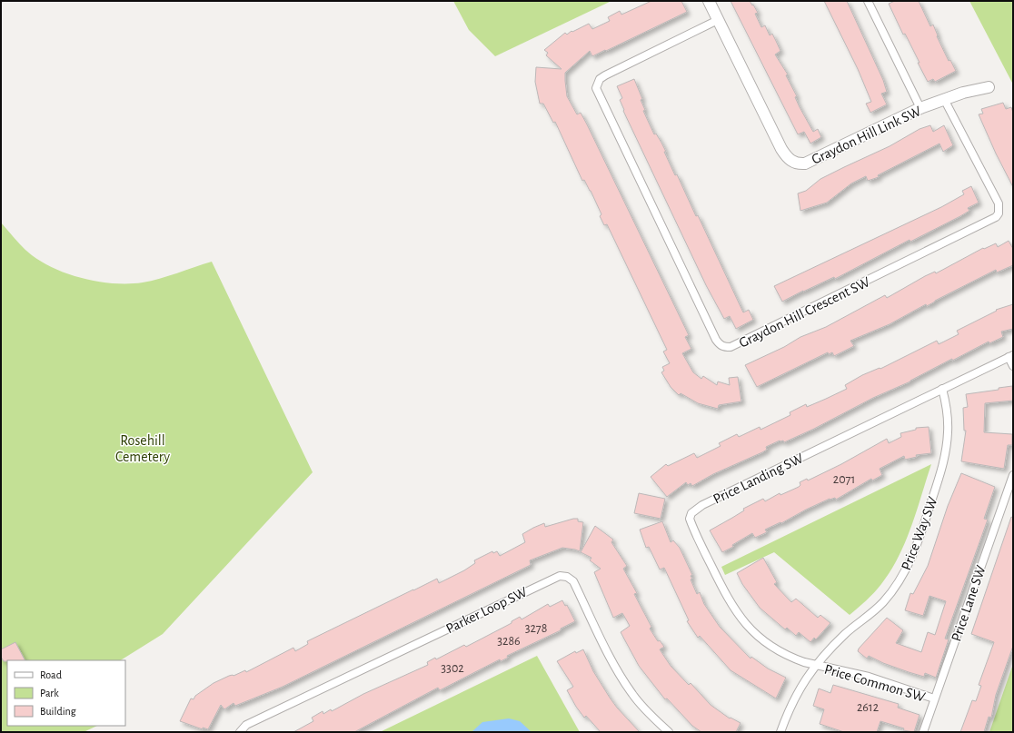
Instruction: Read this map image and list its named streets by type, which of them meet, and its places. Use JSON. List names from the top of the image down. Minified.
{"streets":{"street":["Graydon Hill Link SW","Graydon Hill Crescent SW","Price Landing SW","Price Way SW","Price Lane SW","Parker Loop SW","Price Common SW"]},"crossings":[["Graydon Hill Link SW","Graydon Hill Crescent SW"],["Price Landing SW","Price Way SW"],["Price Landing SW","Price Common SW"],["Price Way SW","Price Common SW"],["Price Lane SW","Price Common SW"]],"parks":["Rosehill Cemetery"],"house_numbers":["2071","3278","3286","3302","2612"],"legend":["Road","Park","Building"]}
